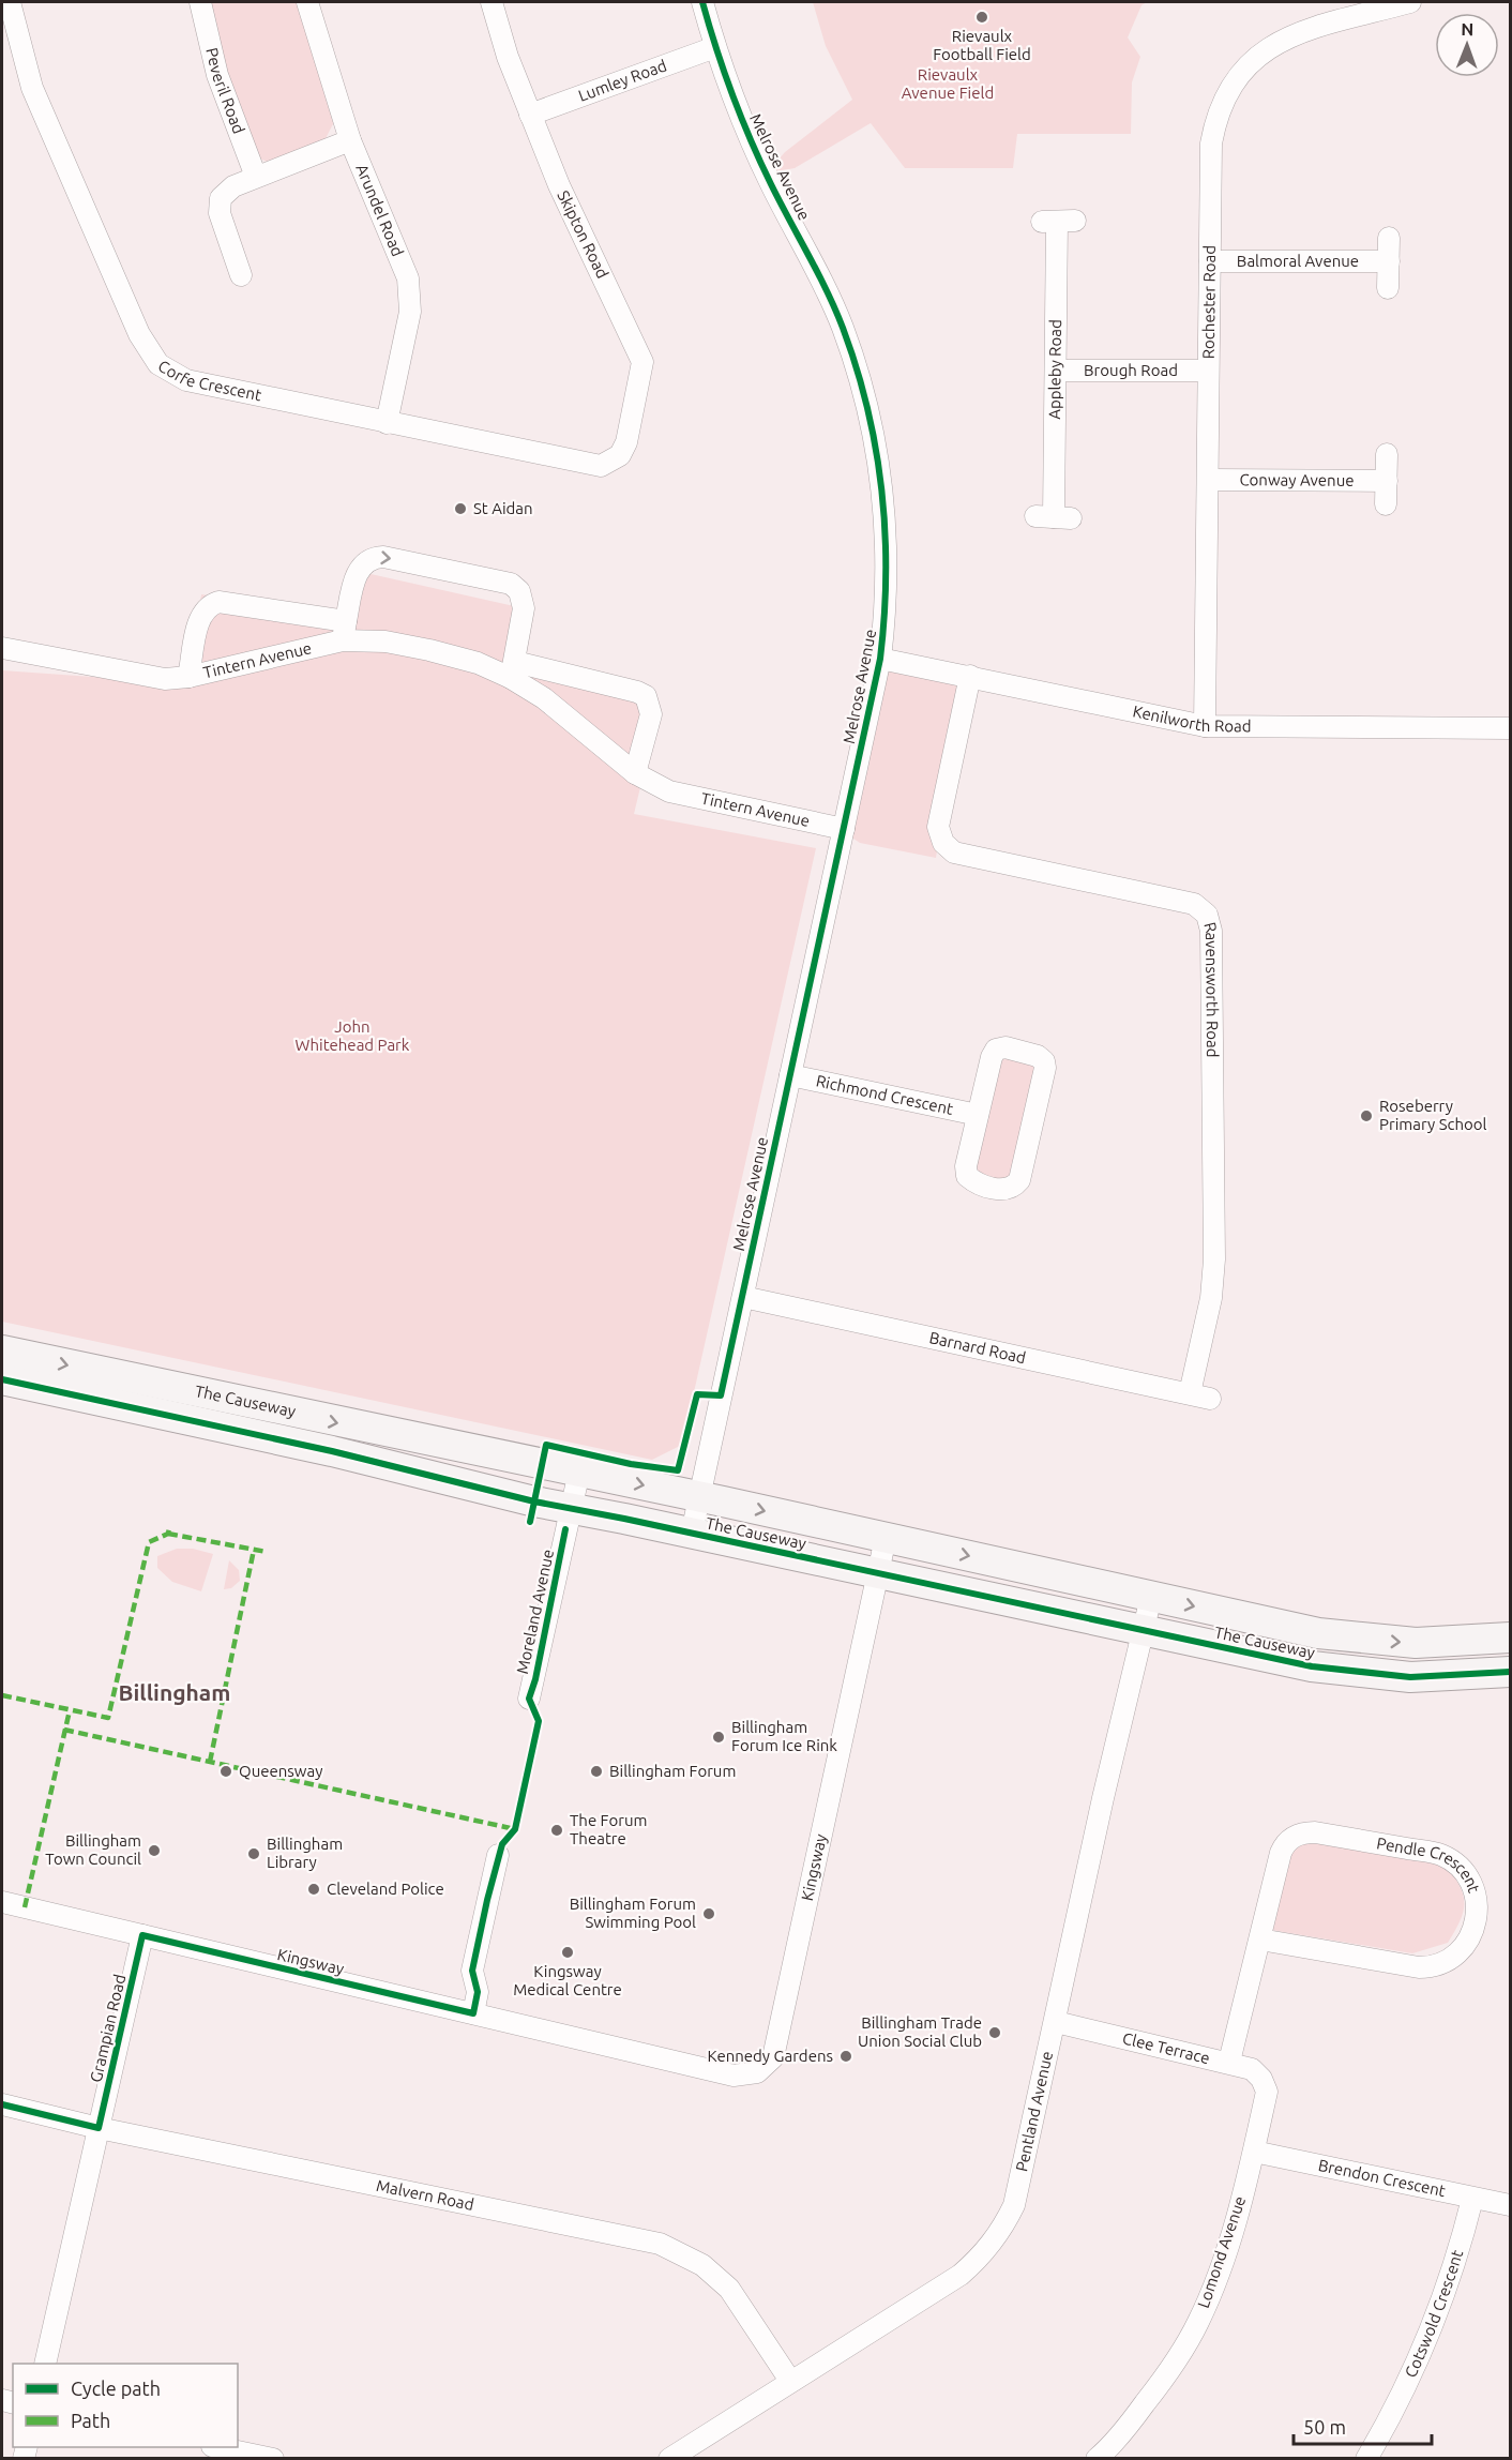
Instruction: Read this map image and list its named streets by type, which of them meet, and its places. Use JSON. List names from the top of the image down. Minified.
{"streets":{"street":["Lumley Road","Peveril Road","Melrose Avenue","Arundel Road","Skipton Road","Balmoral Avenue","Rochester Road","Appleby Road","Brough Road","Corfe Crescent","Conway Avenue","Tintern Avenue","Kenilworth Road","Ravensworth Road","Richmond Crescent","Barnard Road","The Causeway","Moreland Avenue","Kingsway","Pendle Crescent","Grampian Road","Clee Terrace","Pentland Avenue","Brendon Crescent","Malvern Road","Lomond Avenue","Cotswold Crescent"]},"crossings":[["Lumley Road","Melrose Avenue"],["Lumley Road","Skipton Road"],["Melrose Avenue","Tintern Avenue"],["Melrose Avenue","Kenilworth Road"],["Melrose Avenue","Richmond Crescent"],["Melrose Avenue","Barnard Road"],["Melrose Avenue","The Causeway"],["Arundel Road","Corfe Crescent"],["Skipton Road","Corfe Crescent"],["Balmoral Avenue","Rochester Road"],["Rochester Road","Brough Road"],["Rochester Road","Conway Avenue"],["Rochester Road","Kenilworth Road"],["Appleby Road","Brough Road"],["Kenilworth Road","Ravensworth Road"],["Ravensworth Road","Barnard Road"],["The Causeway","Moreland Avenue"],["The Causeway","Kingsway"],["The Causeway","Pentland Avenue"],["Kingsway","Grampian Road"],["Pendle Crescent","Clee Terrace"],["Grampian Road","Malvern Road"],["Clee Terrace","Pentland Avenue"],["Clee Terrace","Lomond Avenue"],["Pentland Avenue","Malvern Road"],["Brendon Crescent","Lomond Avenue"],["Brendon Crescent","Cotswold Crescent"]],"districts":["Billingham"],"parks":["Rievaulx Avenue Field","John Whitehead Park"],"places":["Rievaulx Football Field","St Aidan","Roseberry Primary School","Billingham Forum Ice Rink","Queensway","Billingham Forum","The Forum Theatre","Billingham Town Council","Billingham Library","Cleveland Police","Billingham Forum Swimming Pool","Kingsway Medical Centre","Billingham Trade Union Social Club","Kennedy Gardens"],"legend":["Cycle path","Path"],"scale_bar":"50 m","north":"top"}
